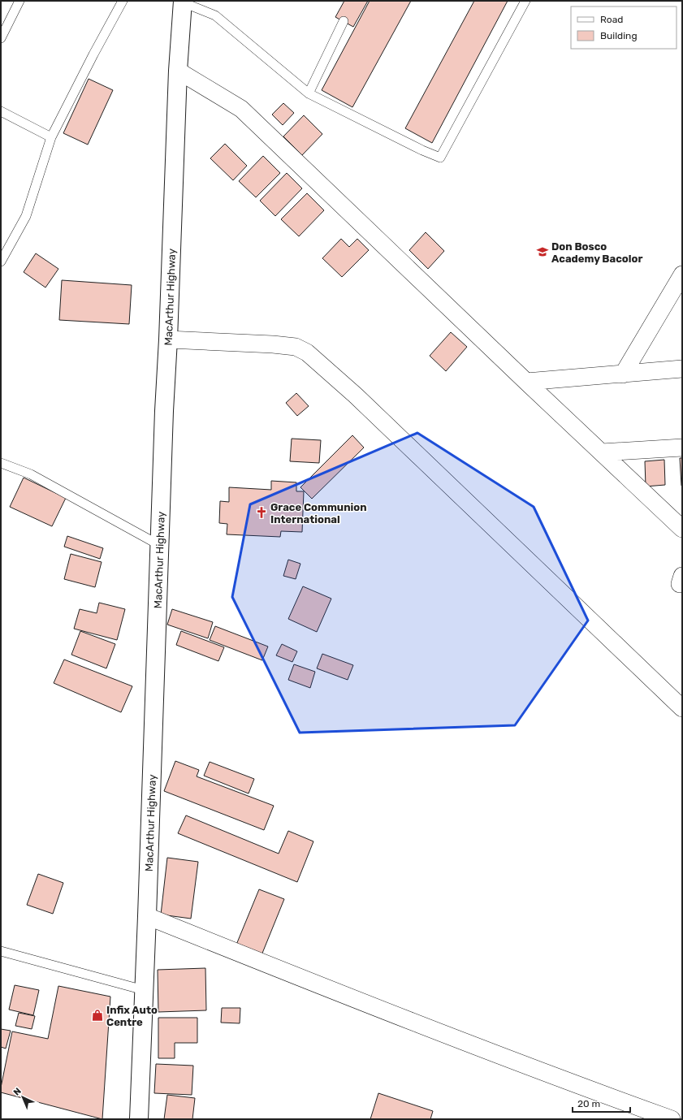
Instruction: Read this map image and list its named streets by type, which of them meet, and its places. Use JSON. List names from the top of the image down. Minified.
{"streets":{"main road":["MacArthur Highway"]},"places":{"school or university":["Don Bosco Academy Bacolor"],"church":["Grace Communion International"],"shop":["Infix Auto Centre"]},"legend":["Road","Building"],"scale_bar":"20 m","north":"top left"}
